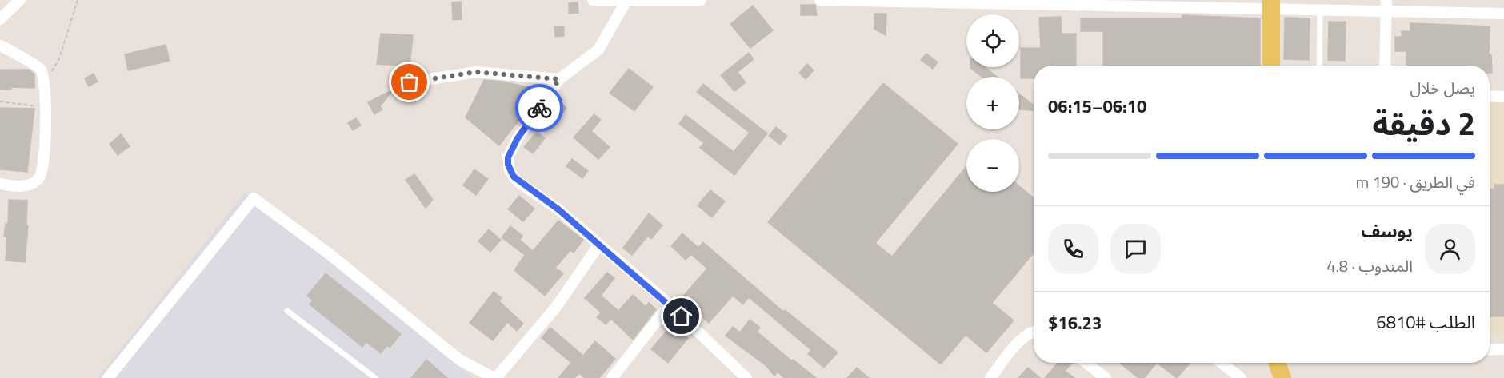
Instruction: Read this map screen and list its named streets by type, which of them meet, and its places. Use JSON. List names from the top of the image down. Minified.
{"page":{"map_buttons":["+","−"],"heading":["2 دقيقة","يصل خلال","06:10–06:15"],"panel":["يوسف","المندوب · 4.8","الطلب #6810","$16.23"],"bar":"في الطريق · 190 m"}}
